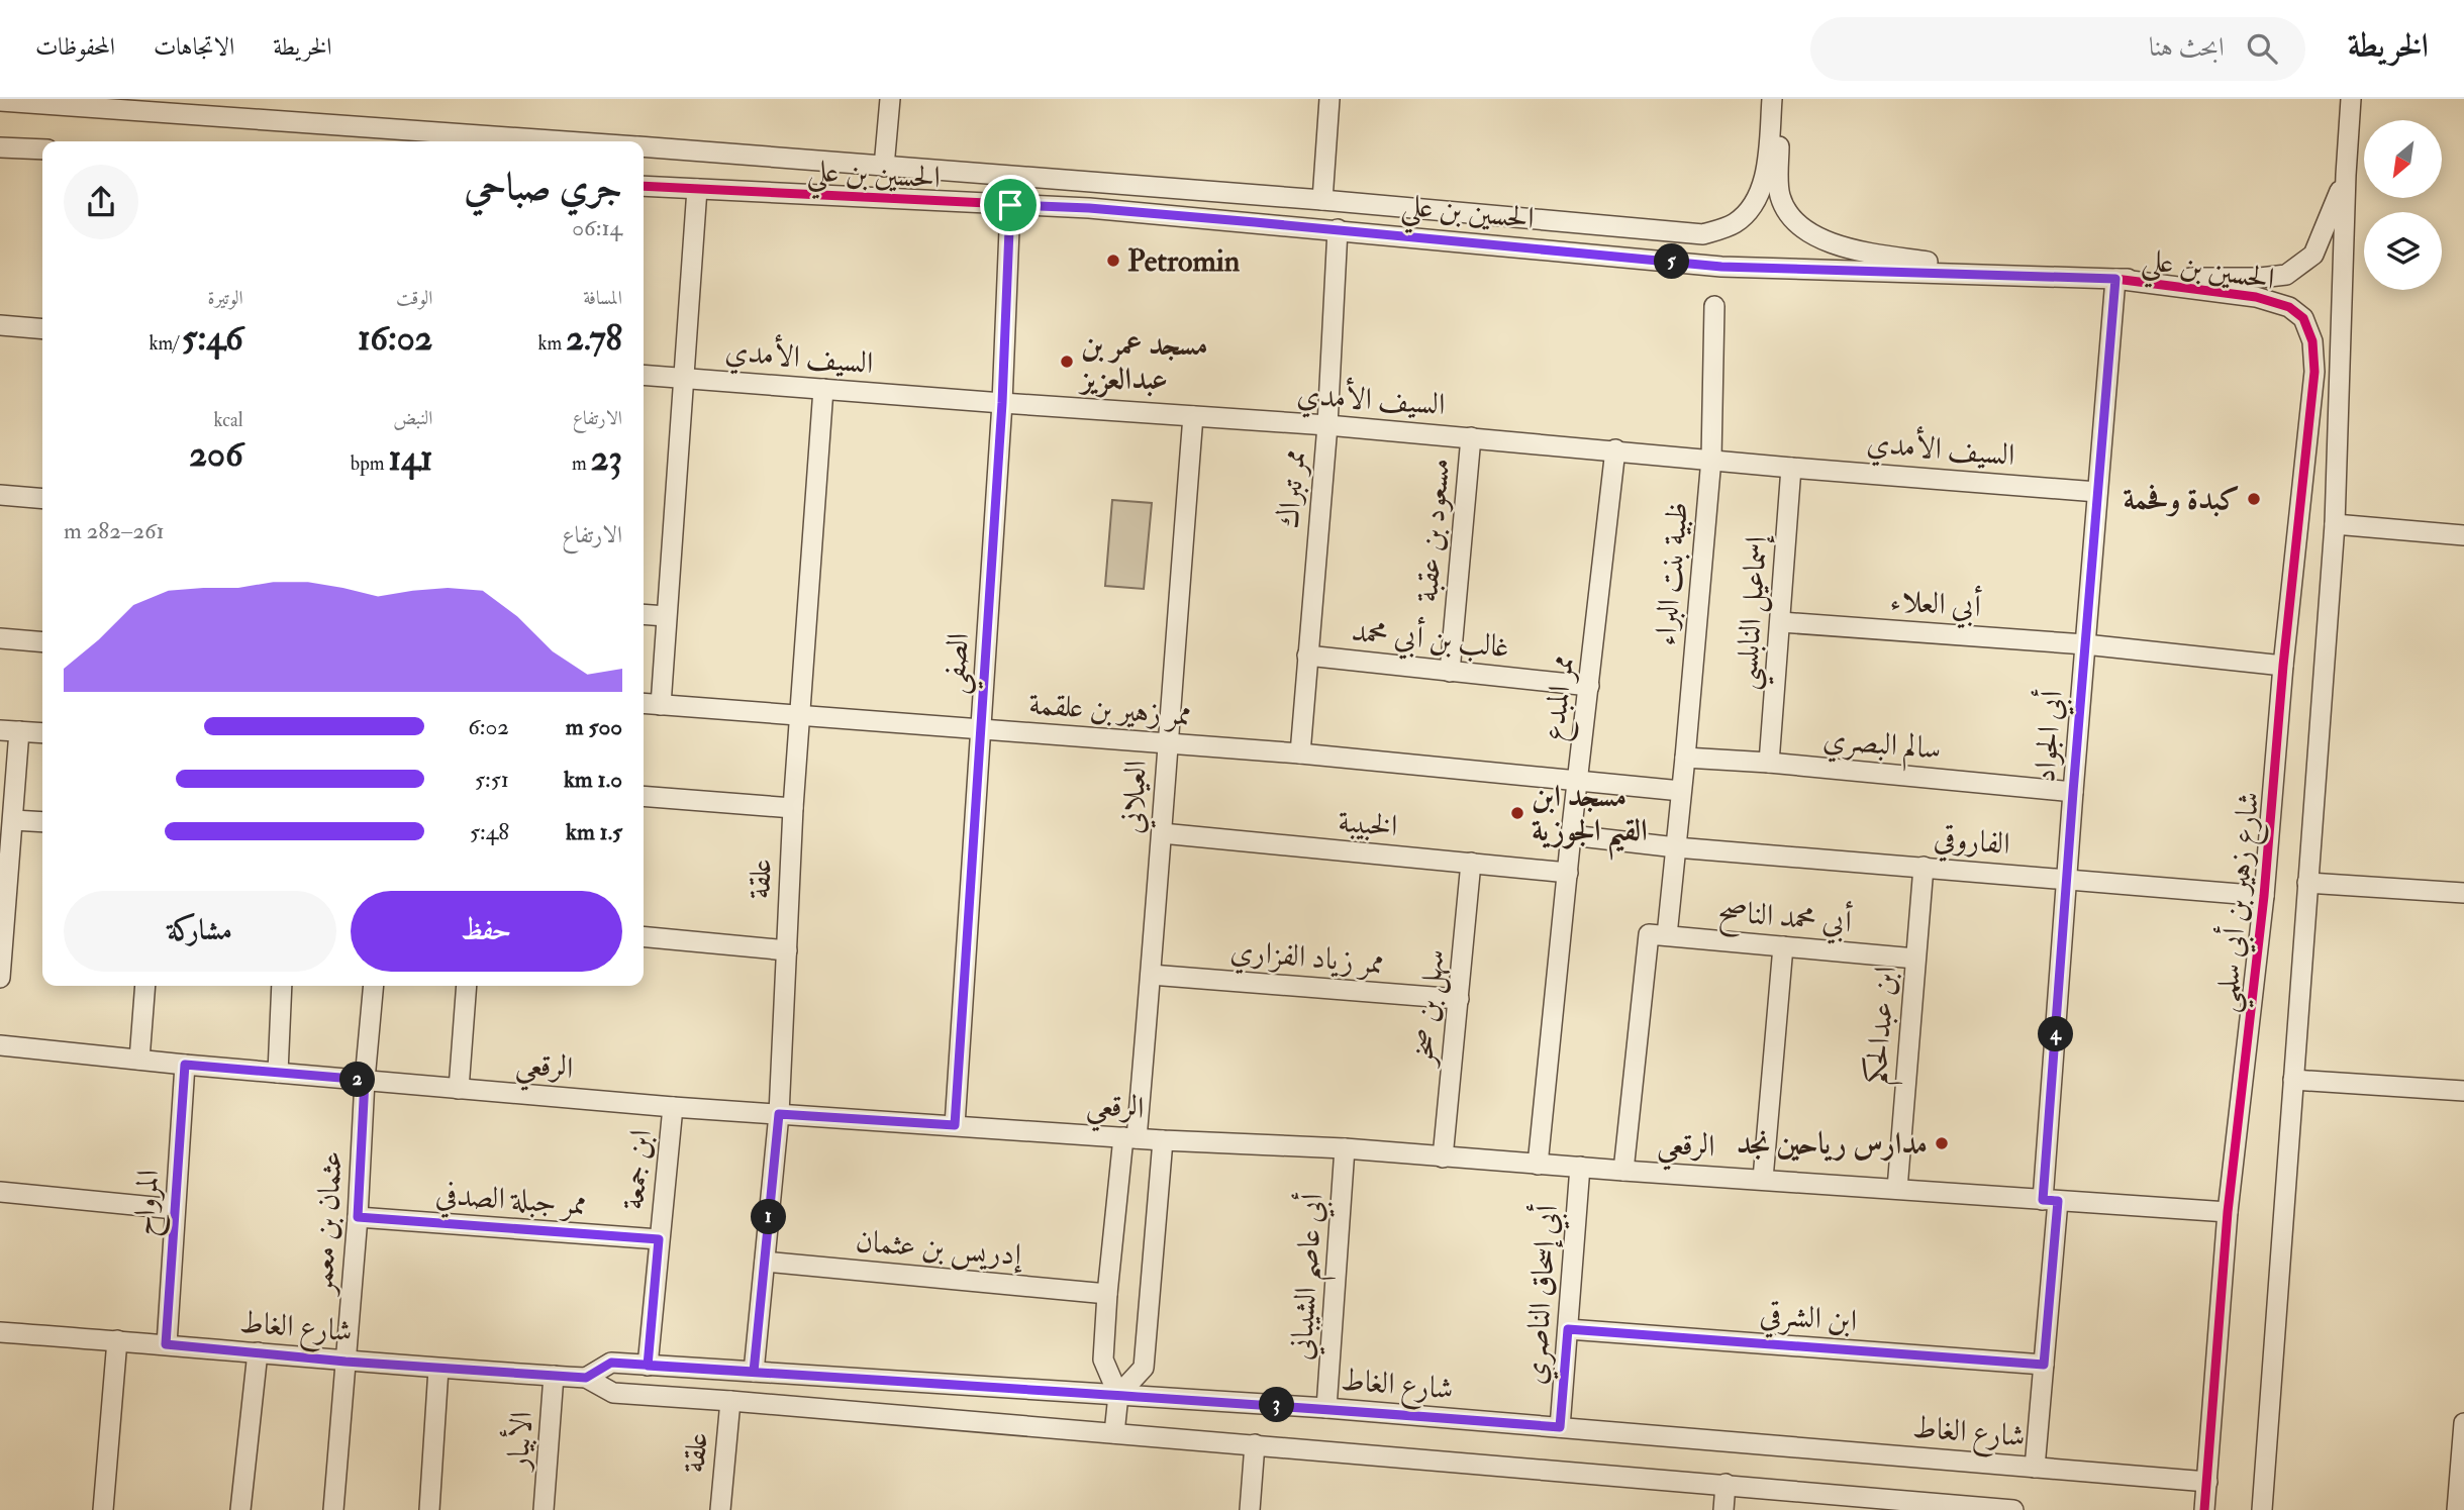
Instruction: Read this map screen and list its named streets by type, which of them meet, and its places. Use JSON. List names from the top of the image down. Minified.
{"streets":{"street":["الحسين بن علي","السيف الأمدي","ممر تبراك","مسعود بن عقبة","ظبية بنت البراء","أبي العلاء","إسماعيل النابلسي","غالب بن أبي محمد","الصفي","ممر المبدع","ممر زهير بن علقمة","أبي الجواد","سالم البصري","العيلاني","الخبيبة","الفاروقي","علقة","شارع زهير بن أبي سلمي","أبي محمد الناصح","ممر زياد الفزاري","سهل بن صخر","ابن عبدالحكم","الرقعي","ابن جمعة","ممر جبلة الصدفي","المرواح","عثمان بن معمر","إدريس بن عثمان","أبي عاصم الشيباني","أبي إسحاق الناصري","ابن الشرقي","شارع الغاط","الأبيار"]},"crossings":[["الحسين بن علي","ممر تبراك"],["الحسين بن علي","الصفي"],["الحسين بن علي","أبي الجواد"],["الحسين بن علي","شارع زهير بن أبي سلمي"],["السيف الأمدي","ممر تبراك"],["السيف الأمدي","مسعود بن عقبة"],["السيف الأمدي","ظبية بنت البراء"],["السيف الأمدي","إسماعيل النابلسي"],["السيف الأمدي","الصفي"],["السيف الأمدي","ممر المبدع"],["السيف الأمدي","أبي الجواد"],["السيف الأمدي","العيلاني"],["السيف الأمدي","علقة"],["ممر تبراك","غالب بن أبي محمد"],["ممر تبراك","ممر زهير بن علقمة"],["مسعود بن عقبة","غالب بن أبي محمد"],["ظبية بنت البراء","ممر زهير بن علقمة"],["ظبية بنت البراء","سالم البصري"],["ظبية بنت البراء","الفاروقي"],["ظبية بنت البراء","أبي محمد الناصح"],["أبي العلاء","إسماعيل النابلسي"],["أبي العلاء","أبي الجواد"],["أبي العلاء","شارع زهير بن أبي سلمي"],["إسماعيل النابلسي","سالم البصري"],["غالب بن أبي محمد","ممر المبدع"],["الصفي","ممر زهير بن علقمة"],["الصفي","الرقعي"],["ممر المبدع","ممر زهير بن علقمة"],["ممر المبدع","الخبيبة"],["ممر المبدع","الفاروقي"],["ممر المبدع","الرقعي"],["ممر زهير بن علقمة","العيلاني"],["ممر زهير بن علقمة","علقة"],["أبي الجواد","سالم البصري"],["أبي الجواد","الفاروقي"],["أبي الجواد","الرقعي"],["أبي الجواد","ابن الشرقي"],["أبي الجواد","شارع الغاط"],["العيلاني","الخبيبة"],["العيلاني","ممر زياد الفزاري"],["العيلاني","الرقعي"],["العيلاني","إدريس بن عثمان"],["العيلاني","شارع الغاط"],["الخبيبة","سهل بن صخر"],["الفاروقي","شارع زهير بن أبي سلمي"],["الفاروقي","ابن عبدالحكم"],["علقة","الرقعي"],["علقة","إدريس بن عثمان"],["علقة","شارع الغاط"],["شارع زهير بن أبي سلمي","الرقعي"],["شارع زهير بن أبي سلمي","شارع الغاط"],["أبي محمد الناصح","ابن عبدالحكم"],["ممر زياد الفزاري","سهل بن صخر"],["سهل بن صخر","الرقعي"],["ابن عبدالحكم","الرقعي"],["الرقعي","ابن جمعة"],["الرقعي","المرواح"],["الرقعي","عثمان بن معمر"],["الرقعي","أبي عاصم الشيباني"],["الرقعي","أبي إسحاق الناصري"],["ابن جمعة","ممر جبلة الصدفي"],["ابن جمعة","شارع الغاط"],["ممر جبلة الصدفي","عثمان بن معمر"],["المرواح","شارع الغاط"],["عثمان بن معمر","شارع الغاط"],["أبي عاصم الشيباني","شارع الغاط"],["أبي إسحاق الناصري","ابن الشرقي"],["أبي إسحاق الناصري","شارع الغاط"],["شارع الغاط","الأبيار"]],"places":["Petromin","مسجد عمر بن عبدالعزيز","كبدة وفحمة","مسجد ابن القيم الجوزية","مدارس رياحين نجد"],"north":"bottom left","page":{"header":"الخريطة","search":"ابحث هنا","nav":["الخريطة","الاتجاهات","المحفوظات"],"heading":["جري صباحي","06:14"],"pins":["5","4","2","1","3"],"stats":[["المسافة","2.78 km"],["الوقت","16:02"],["الوتيرة","5:46 /km"],["الارتفاع","23 m"],["النبض","141 bpm"],["kcal","206"]],"chart":["الارتفاع","261–282 m"],"list":[{"name":"500 m","note":"6:02"},{"name":"1.0 km","note":"5:51"},{"name":"1.5 km","note":"5:48"}],"buttons":["حفظ","مشاركة"]}}
